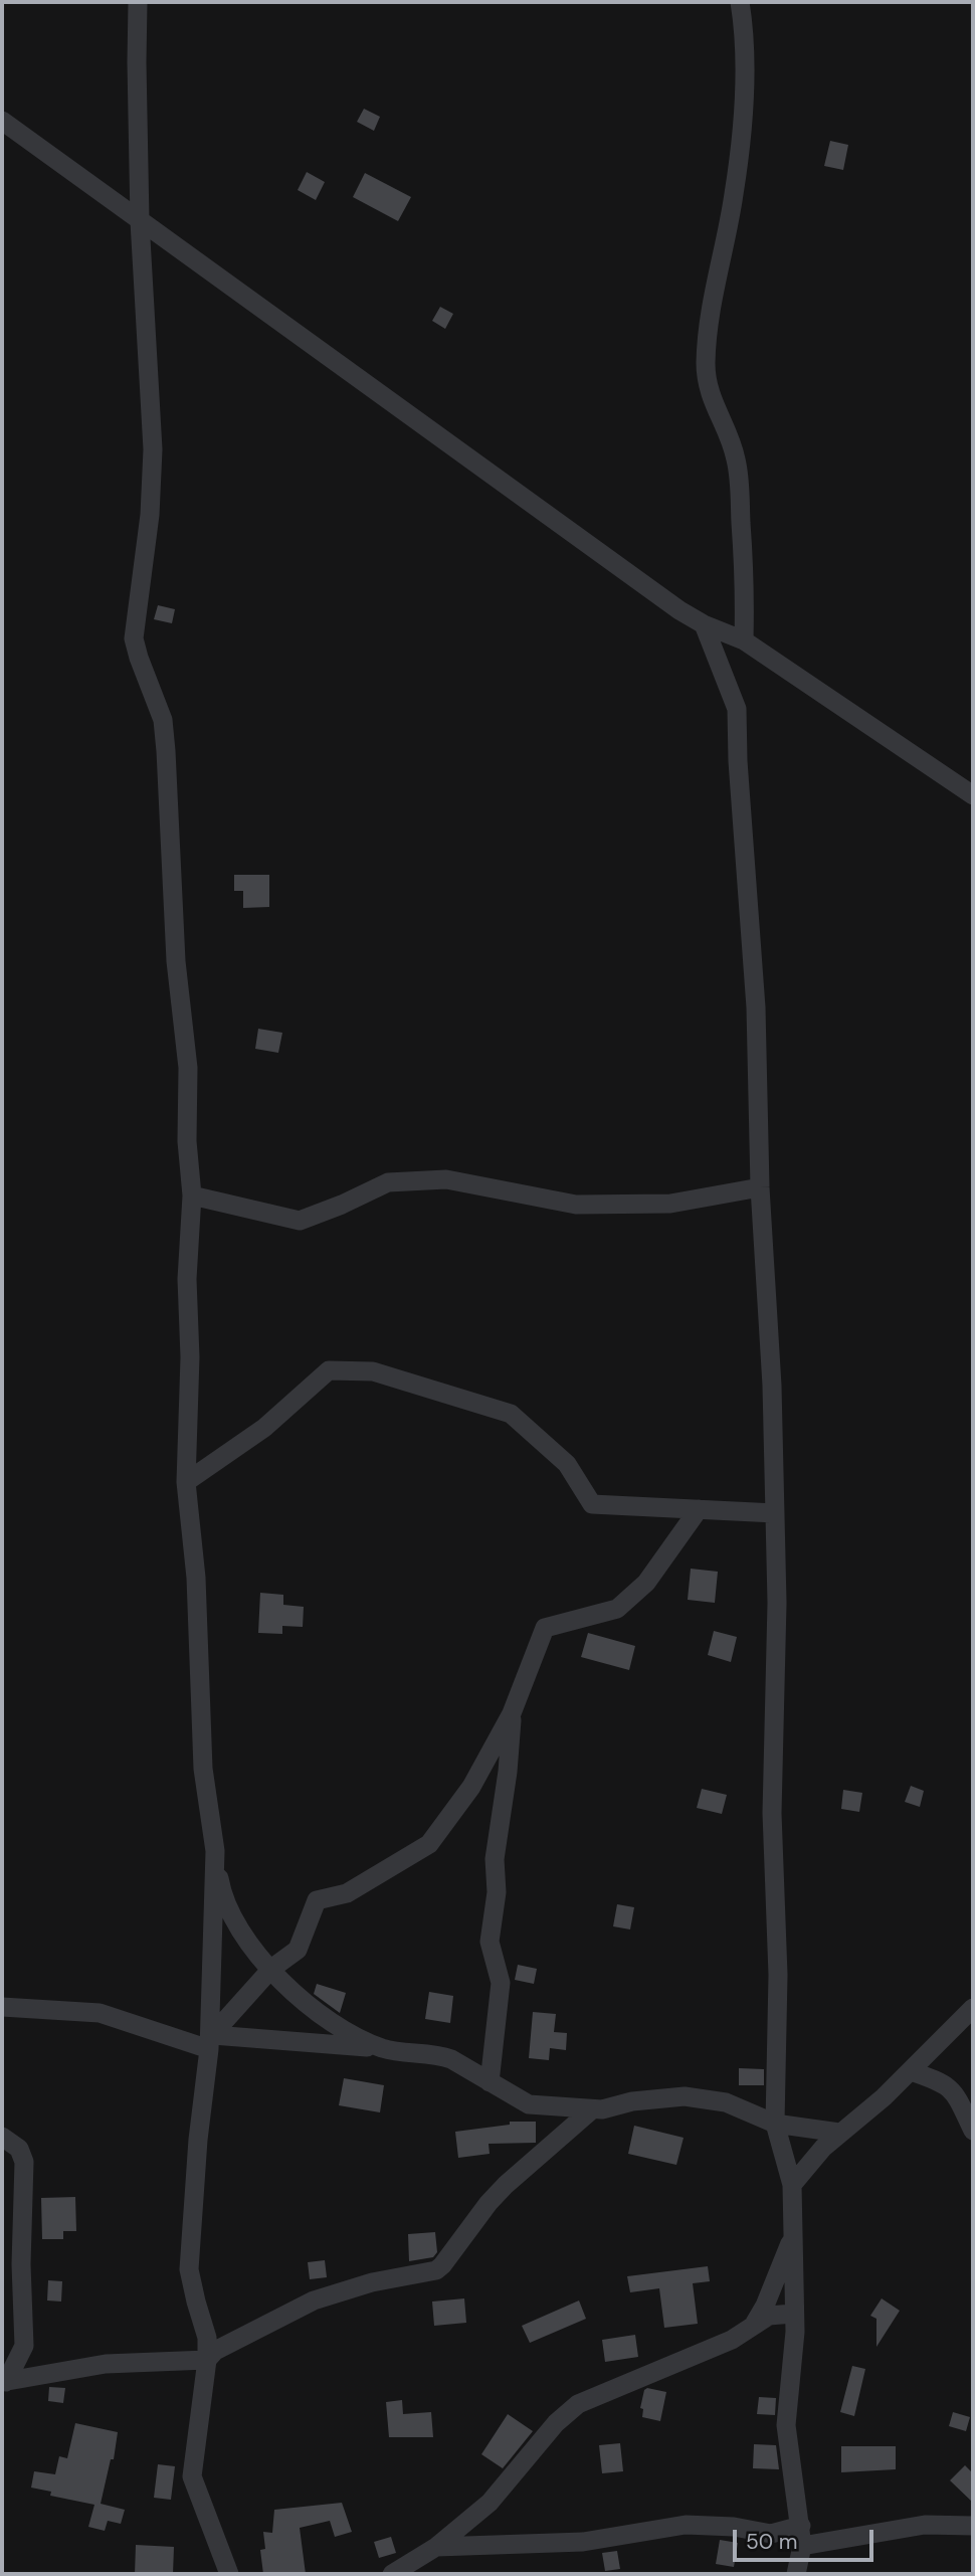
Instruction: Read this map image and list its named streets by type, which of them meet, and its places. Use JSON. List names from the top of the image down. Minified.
{"scale_bar":"50 m"}
